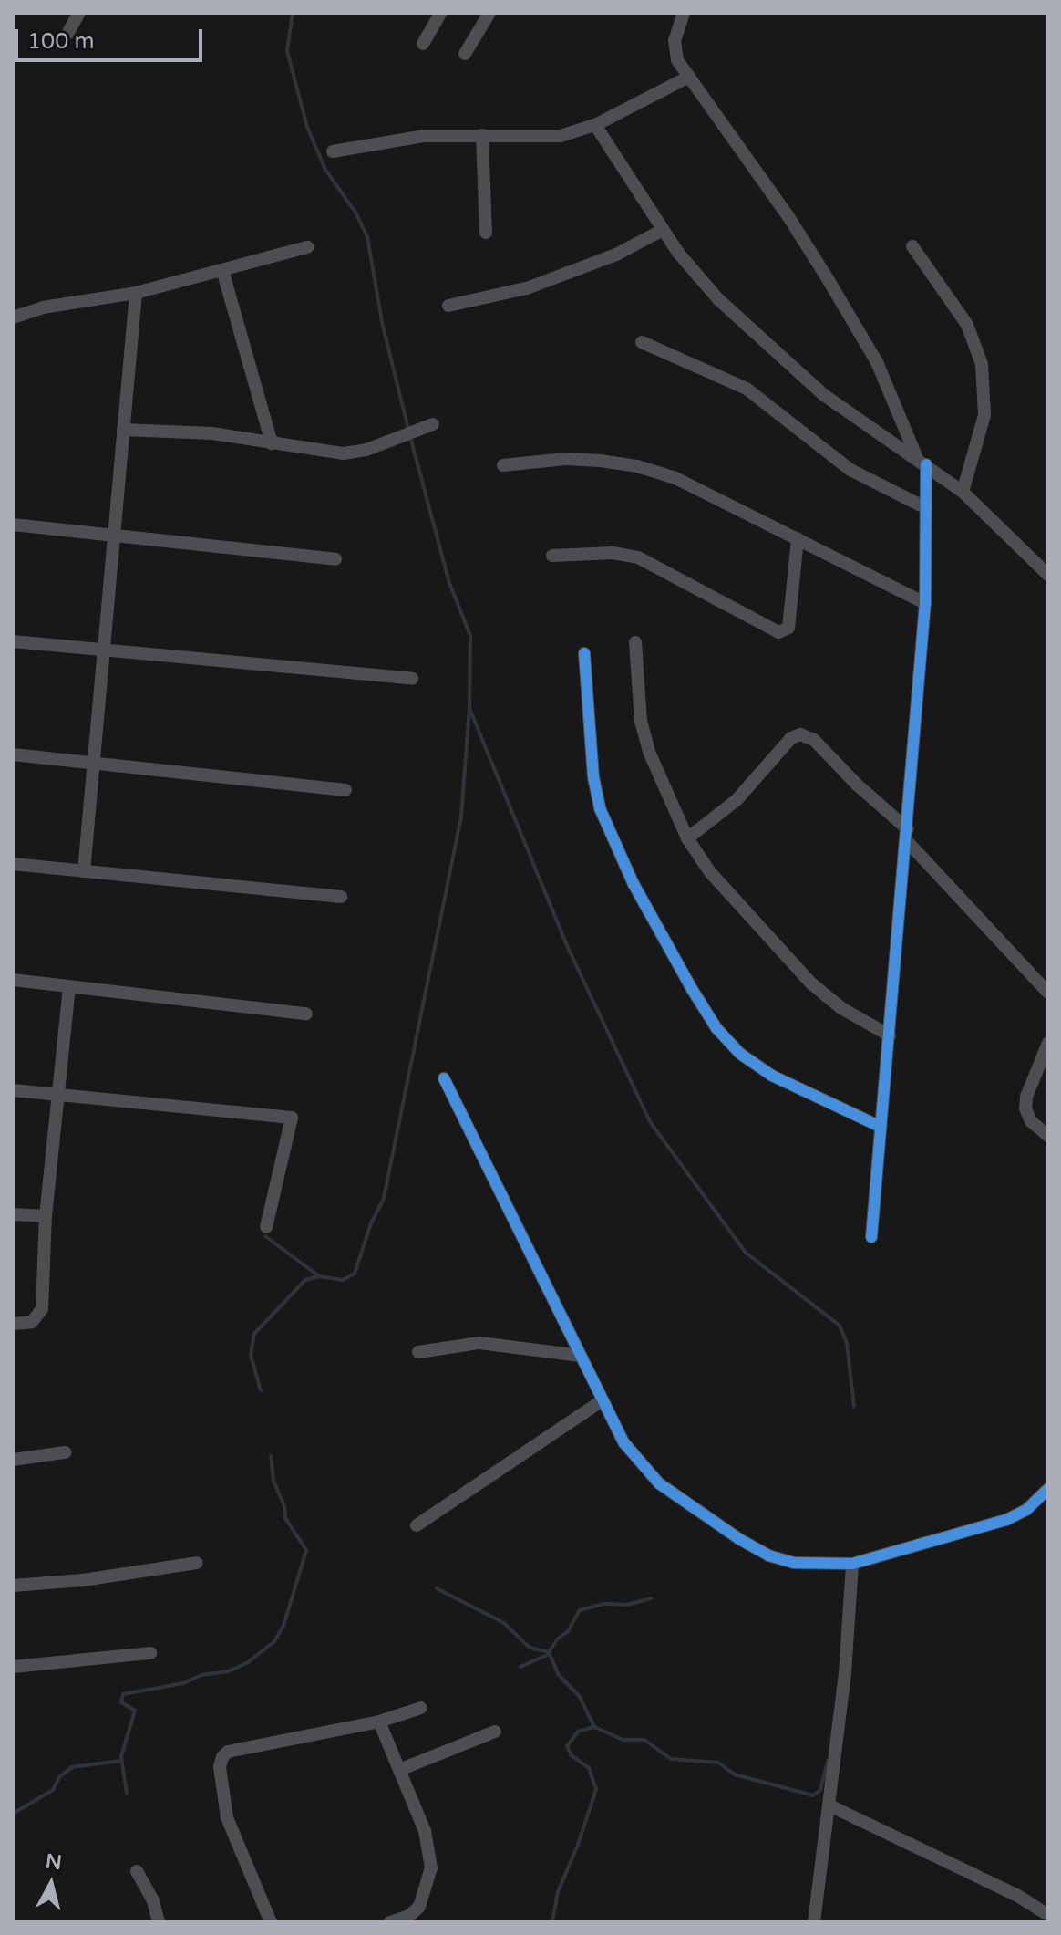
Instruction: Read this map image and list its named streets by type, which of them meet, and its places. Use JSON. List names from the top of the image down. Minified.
{"scale_bar":"100 m","north":"top"}
